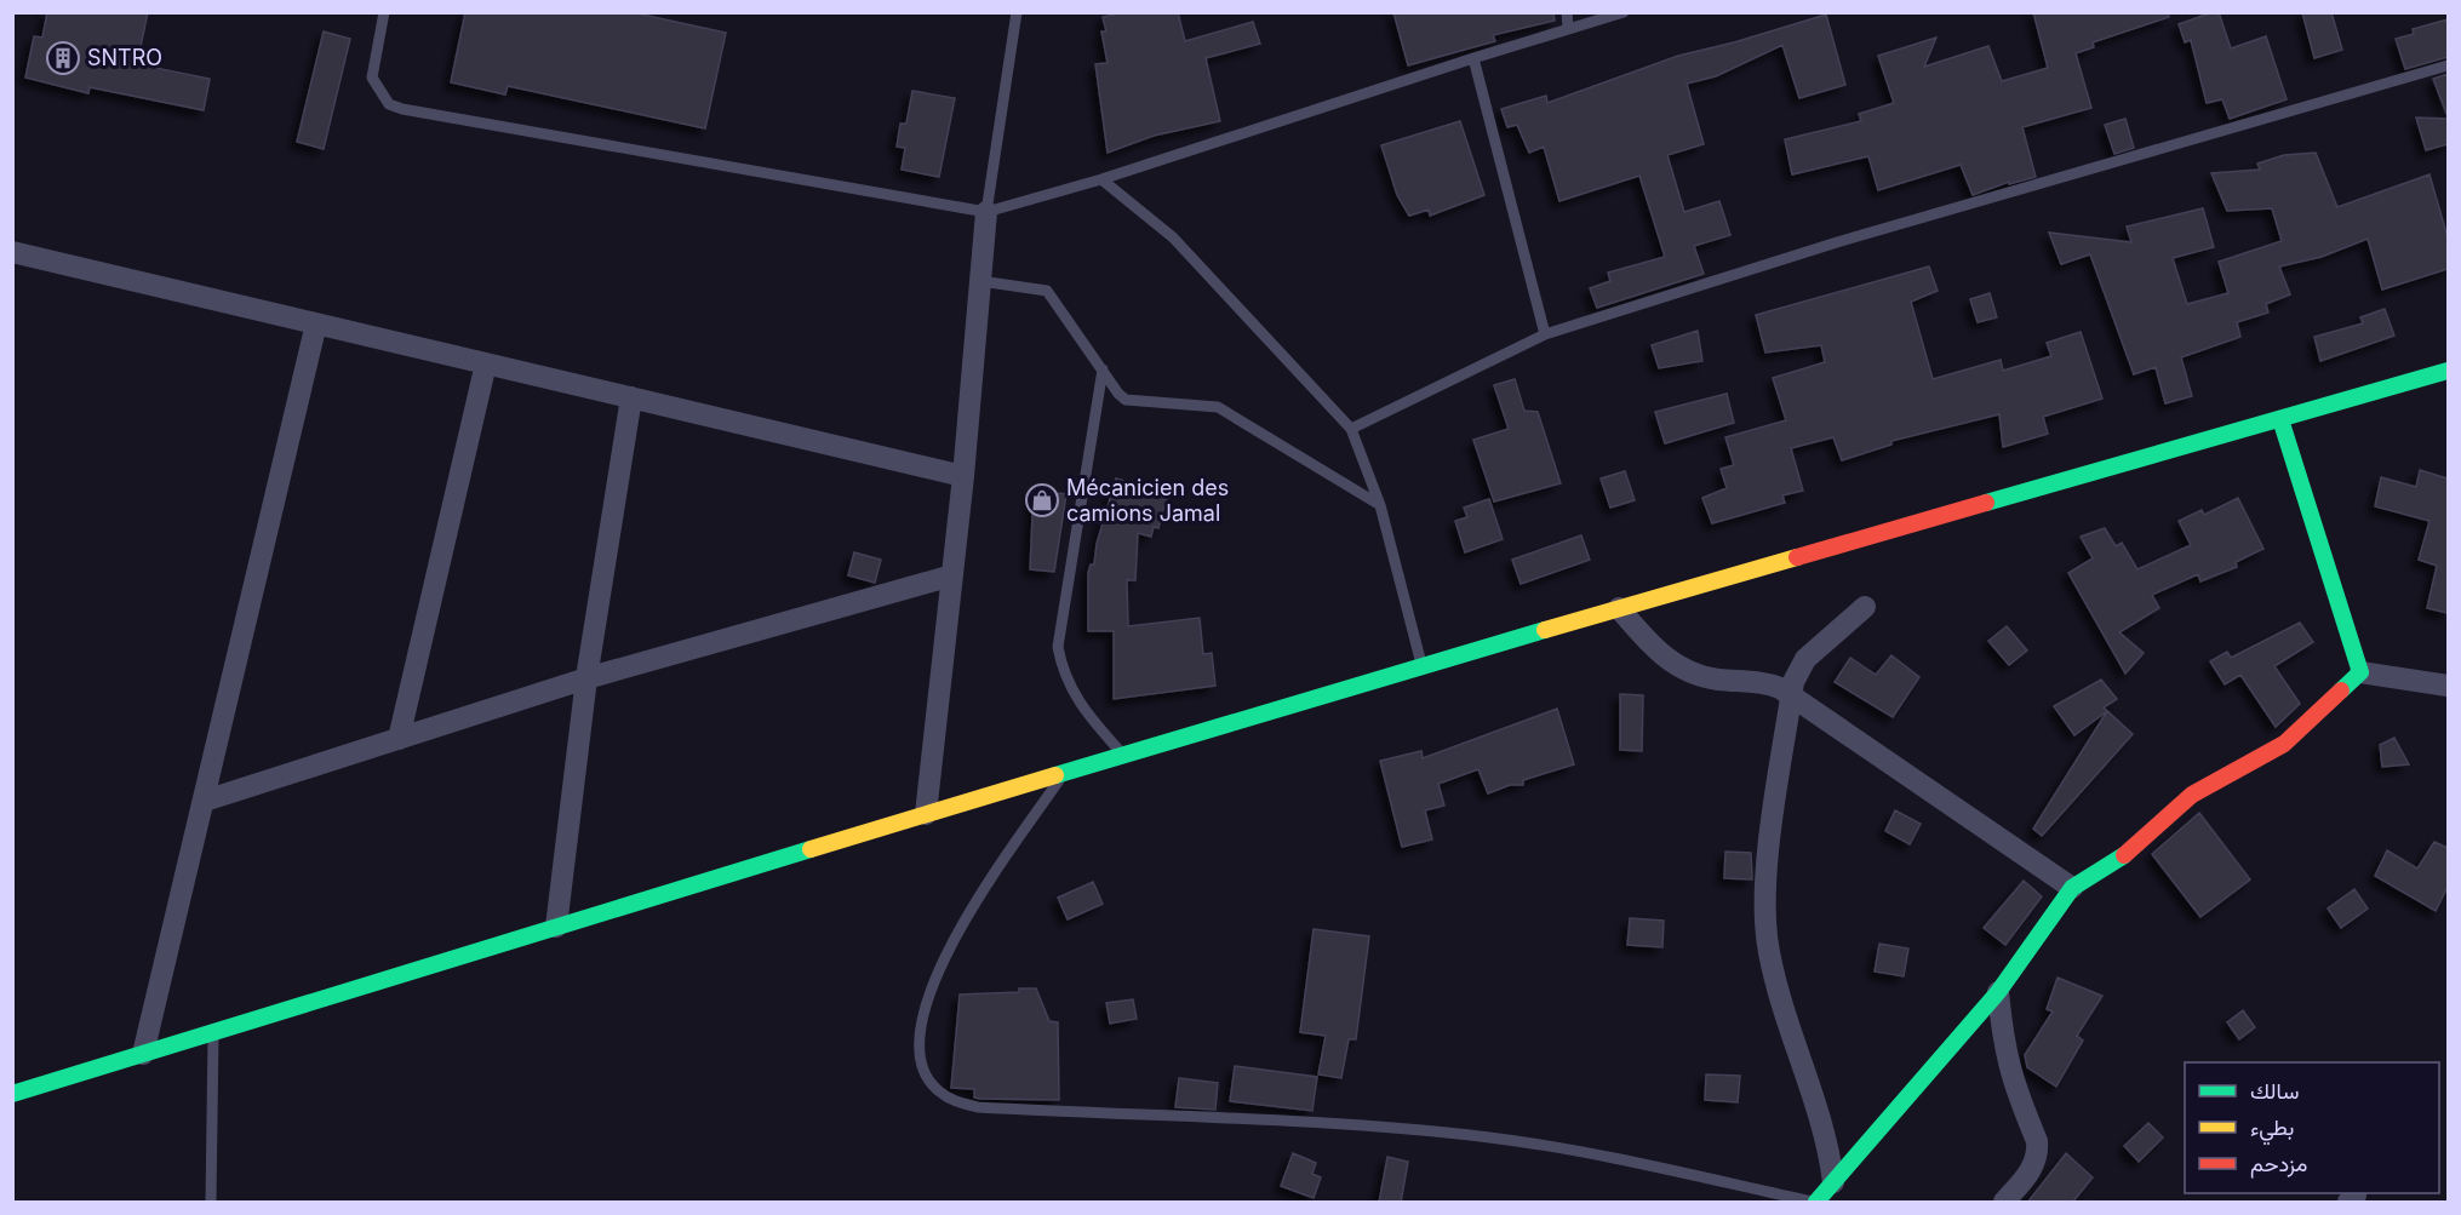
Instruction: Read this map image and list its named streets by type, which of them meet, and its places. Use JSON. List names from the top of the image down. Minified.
{"places":{"building":["SNTRO"],"shop":["Mécanicien des camions Jamal"]},"legend":["سالك","بطيء","مزدحم"]}
